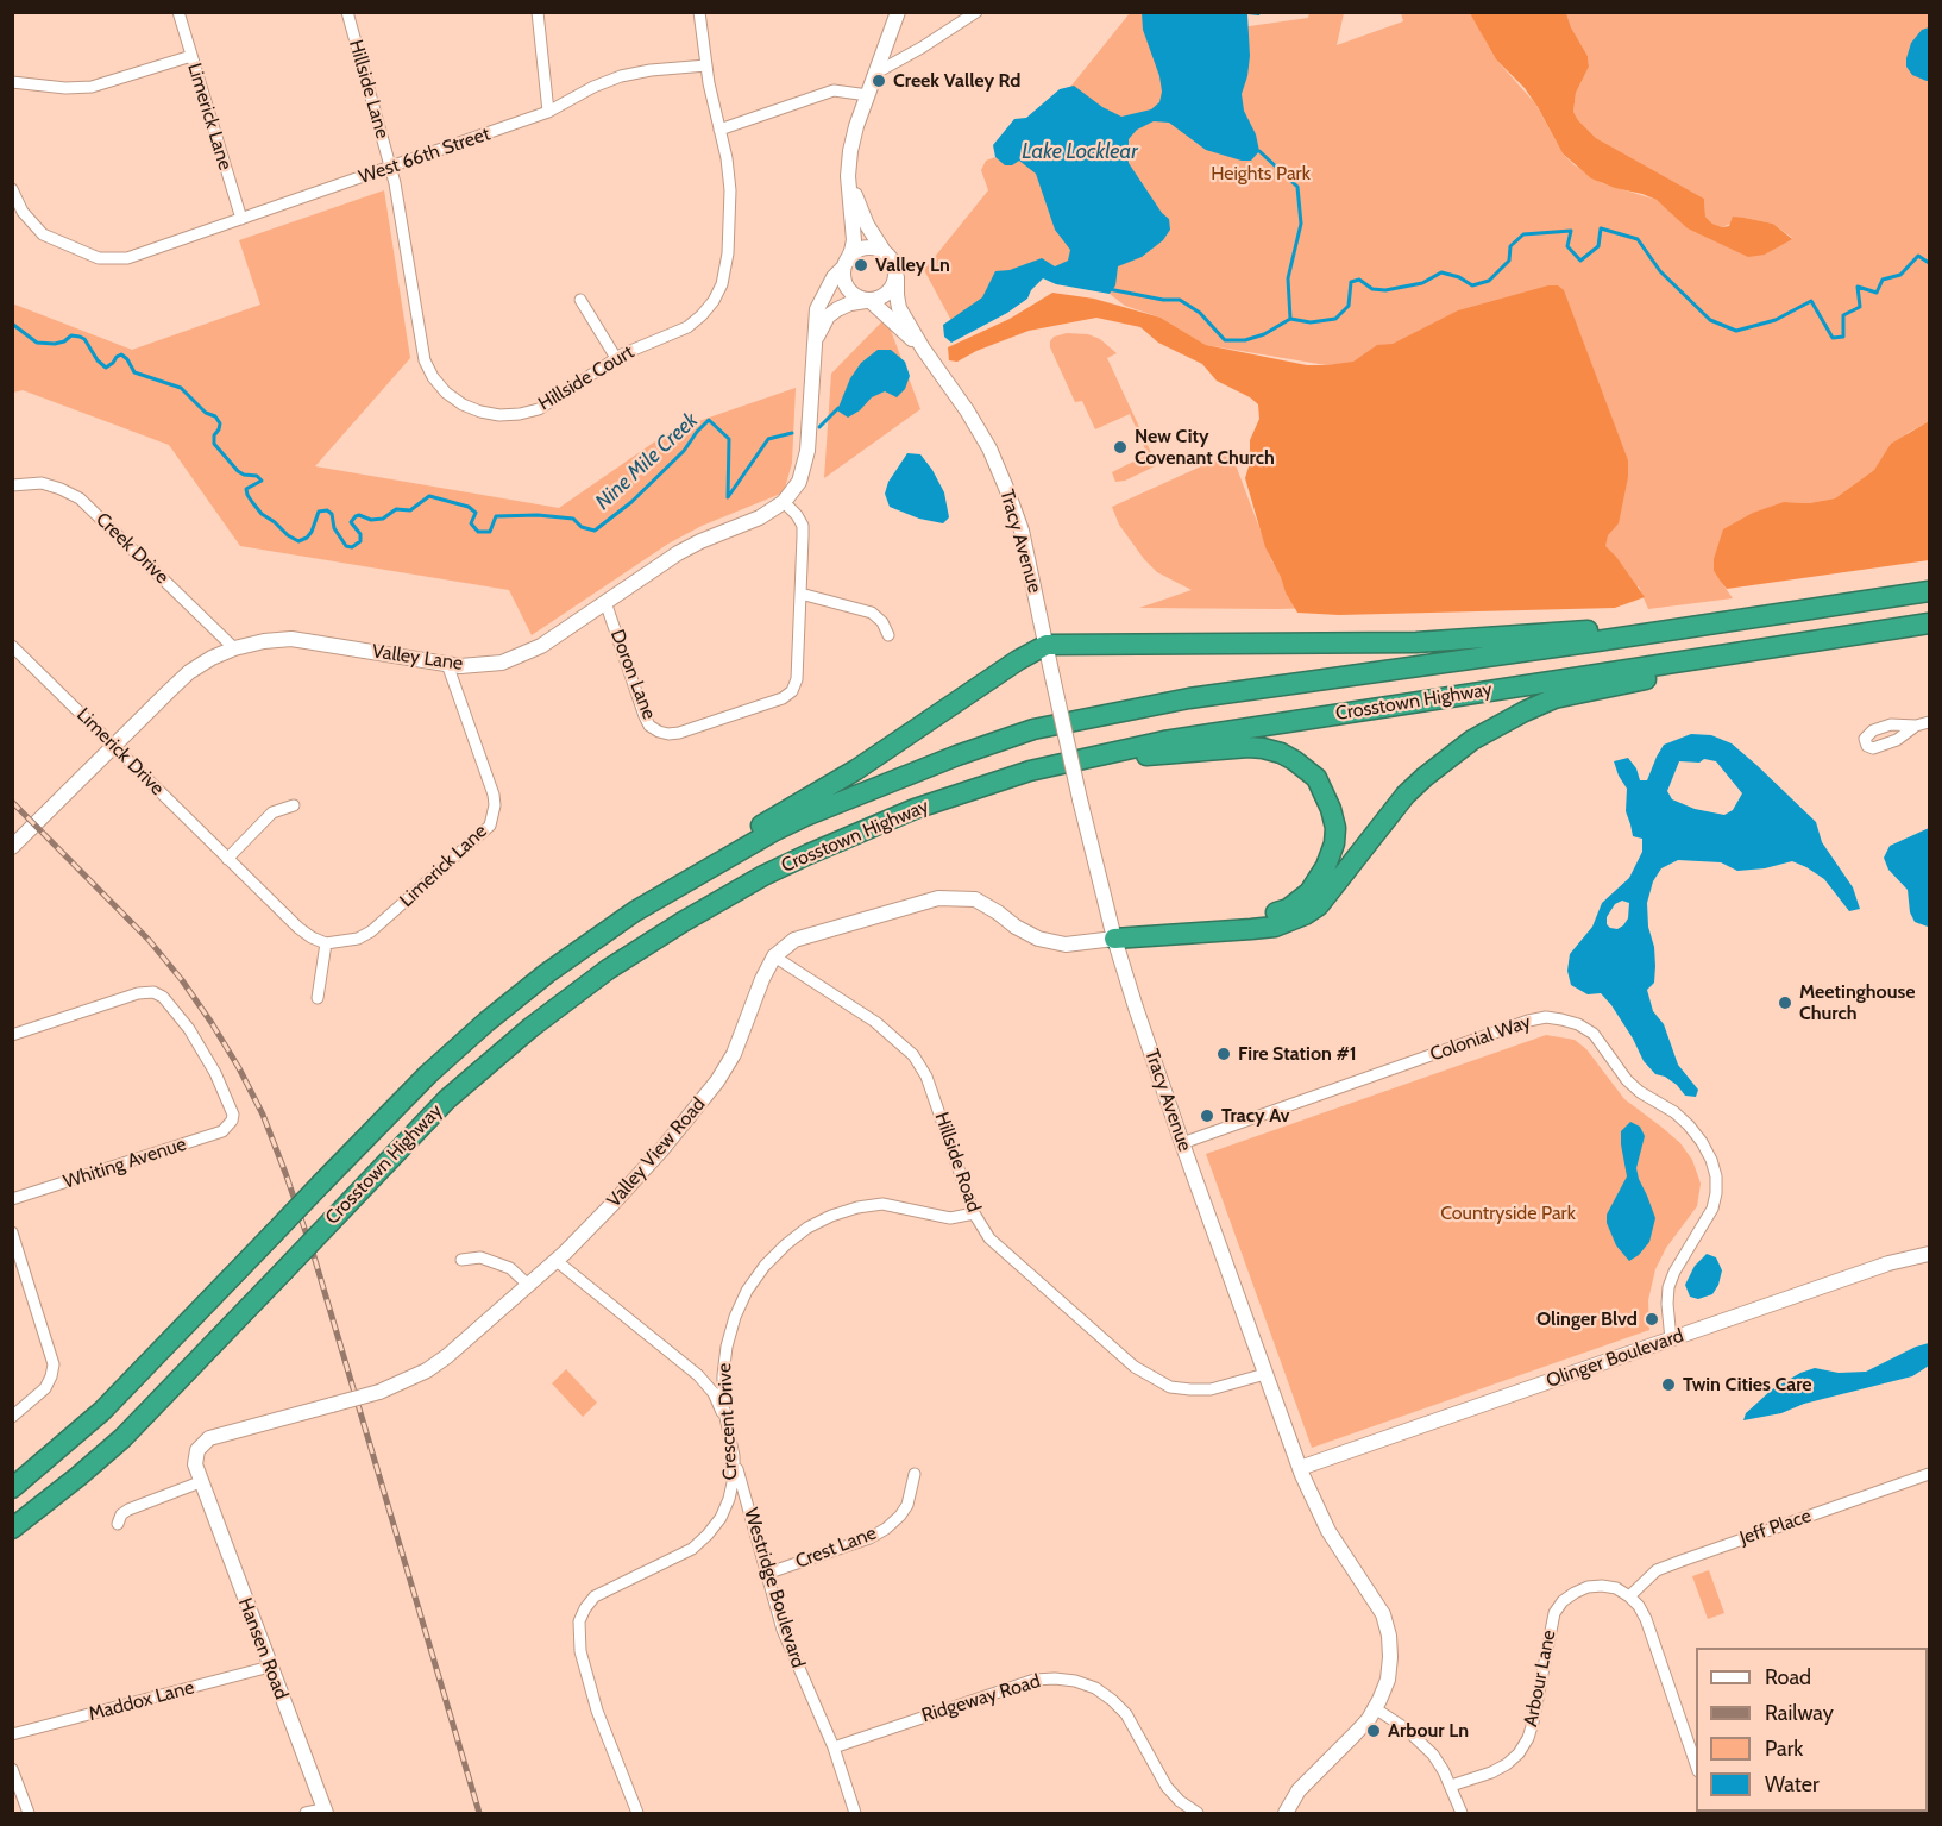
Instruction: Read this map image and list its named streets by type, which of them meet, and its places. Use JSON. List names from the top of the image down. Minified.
{"streets":{"highway":["Crosstown Highway"],"street":["Hillside Lane","Limerick Lane","West 66th Street","Hillside Court","Tracy Avenue","Creek Drive","Valley Lane","Doron Lane","Limerick Drive","Colonial Way","Valley View Road","Hillside Road","Whiting Avenue","Olinger Boulevard","Crescent Drive","Jeff Place","Crest Lane","Westridge Boulevard","Hansen Road","Arbour Lane","Ridgeway Road","Maddox Lane"]},"crossings":[["Hillside Lane","West 66th Street"],["Hillside Lane","Hillside Court"],["Limerick Lane","West 66th Street"],["Limerick Lane","Valley Lane"],["Limerick Lane","Limerick Drive"],["West 66th Street","Hillside Court"],["Tracy Avenue","Valley Lane"],["Tracy Avenue","Colonial Way"],["Tracy Avenue","Hillside Road"],["Tracy Avenue","Olinger Boulevard"],["Creek Drive","Valley Lane"],["Valley Lane","Doron Lane"],["Valley Lane","Limerick Drive"],["Colonial Way","Olinger Boulevard"],["Valley View Road","Hillside Road"],["Valley View Road","Westridge Boulevard"],["Valley View Road","Hansen Road"],["Hillside Road","Crescent Drive"],["Crescent Drive","Westridge Boulevard"],["Jeff Place","Arbour Lane"],["Crest Lane","Westridge Boulevard"],["Westridge Boulevard","Ridgeway Road"],["Hansen Road","Maddox Lane"]],"water":["Lake Locklear","Nine Mile Creek"],"parks":["Heights Park","Countryside Park"],"places":["Creek Valley Rd","Valley Ln","New City Covenant Church","Meetinghouse Church","Fire Station #1","Tracy Av","Olinger Blvd","Twin Cities Care","Arbour Ln"],"legend":["Road","Railway","Park","Water"]}
